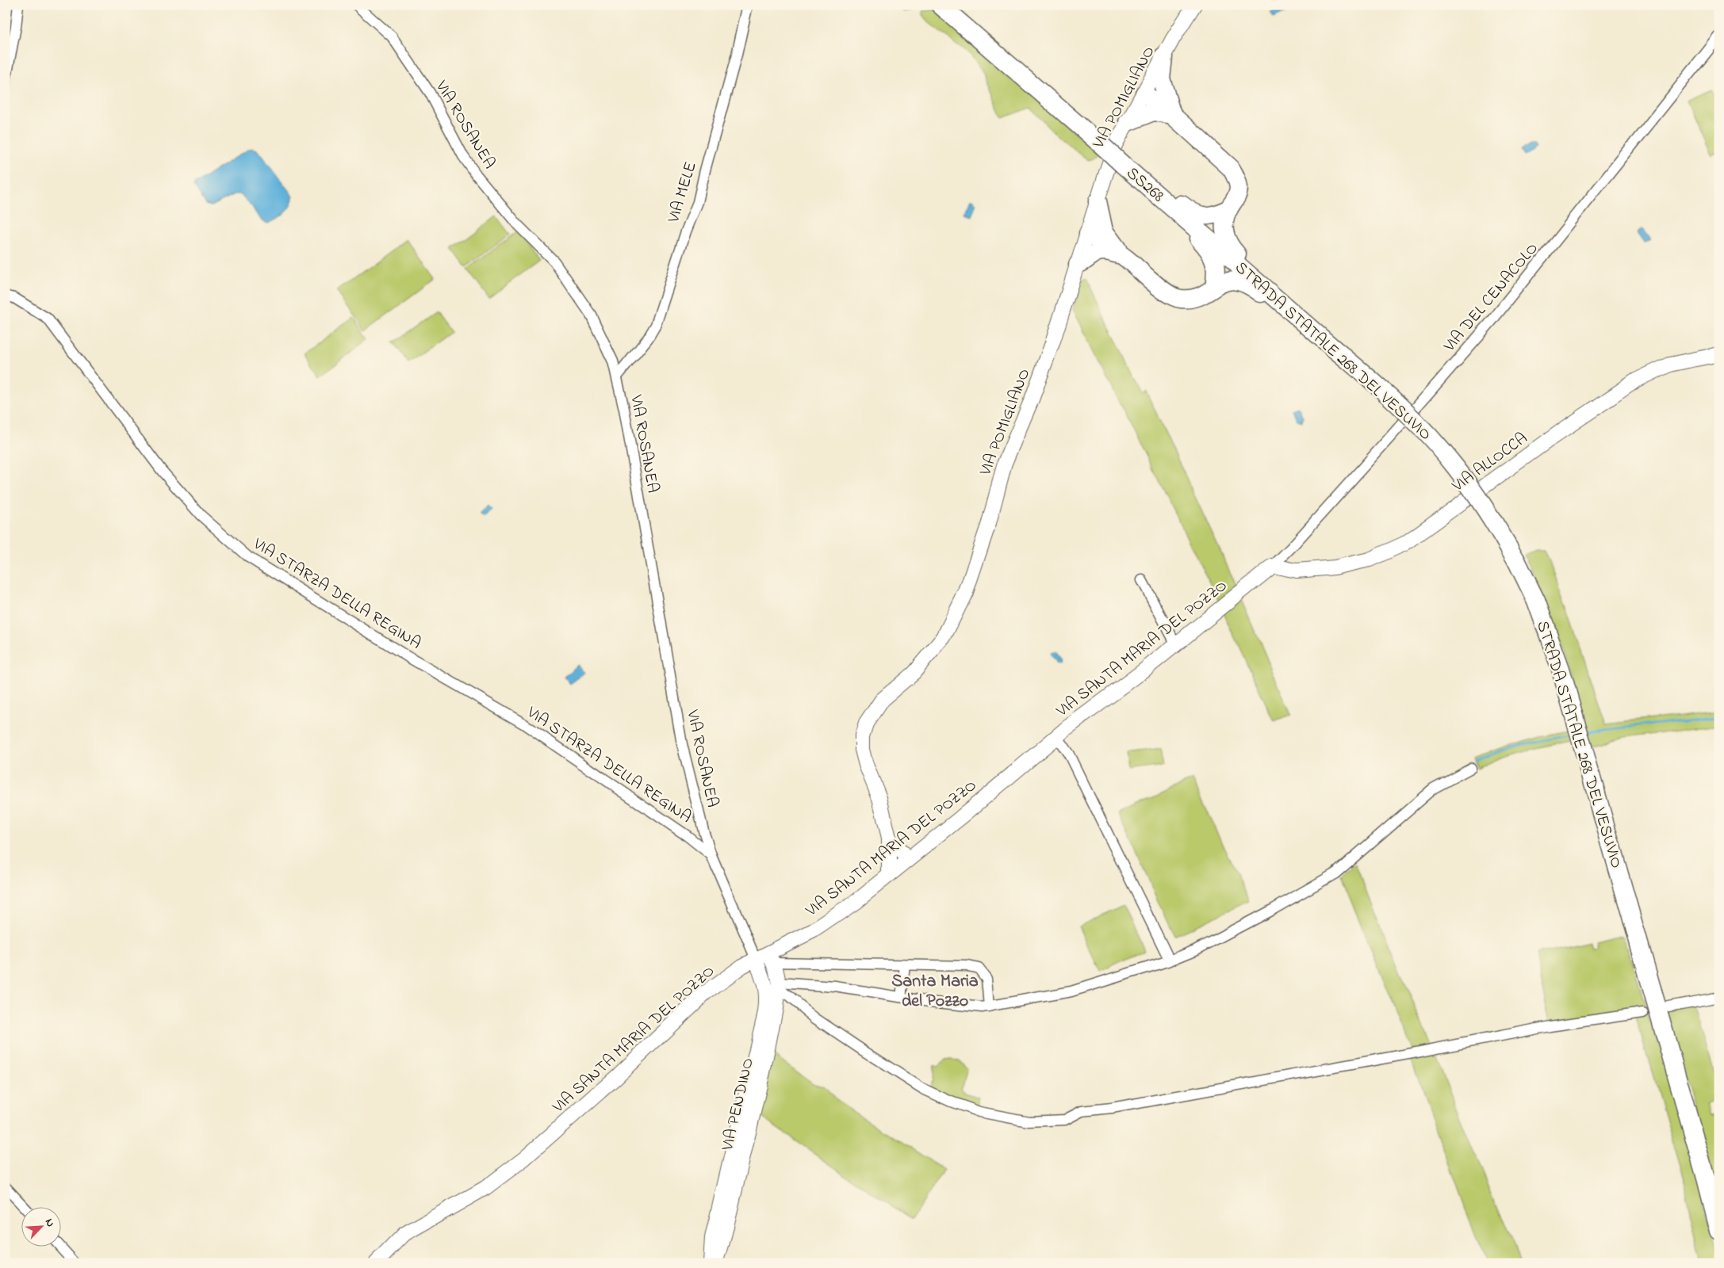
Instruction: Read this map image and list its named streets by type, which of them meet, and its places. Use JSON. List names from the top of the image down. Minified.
{"streets":{"highway":["SS268","STRADA STATALE 268 DEL VESUVIO"],"street":["VIA POMIGLIANO","VIA ROSANEA","VIA MELE","VIA DEL CENACOLO","VIA ALLOCCA","VIA STARZA DELLA REGINA","VIA SANTA MARIA DEL POZZO","VIA PENDINO"]},"crossings":[["VIA POMIGLIANO","VIA SANTA MARIA DEL POZZO"],["VIA ROSANEA","VIA MELE"],["VIA ROSANEA","VIA STARZA DELLA REGINA"],["VIA ROSANEA","VIA SANTA MARIA DEL POZZO"],["VIA ROSANEA","VIA PENDINO"],["SS268","STRADA STATALE 268 DEL VESUVIO"],["VIA DEL CENACOLO","VIA ALLOCCA"],["VIA DEL CENACOLO","VIA SANTA MARIA DEL POZZO"],["VIA ALLOCCA","VIA SANTA MARIA DEL POZZO"],["VIA SANTA MARIA DEL POZZO","VIA PENDINO"]],"districts":["Santa Maria del Pozzo"],"north":"top right"}
